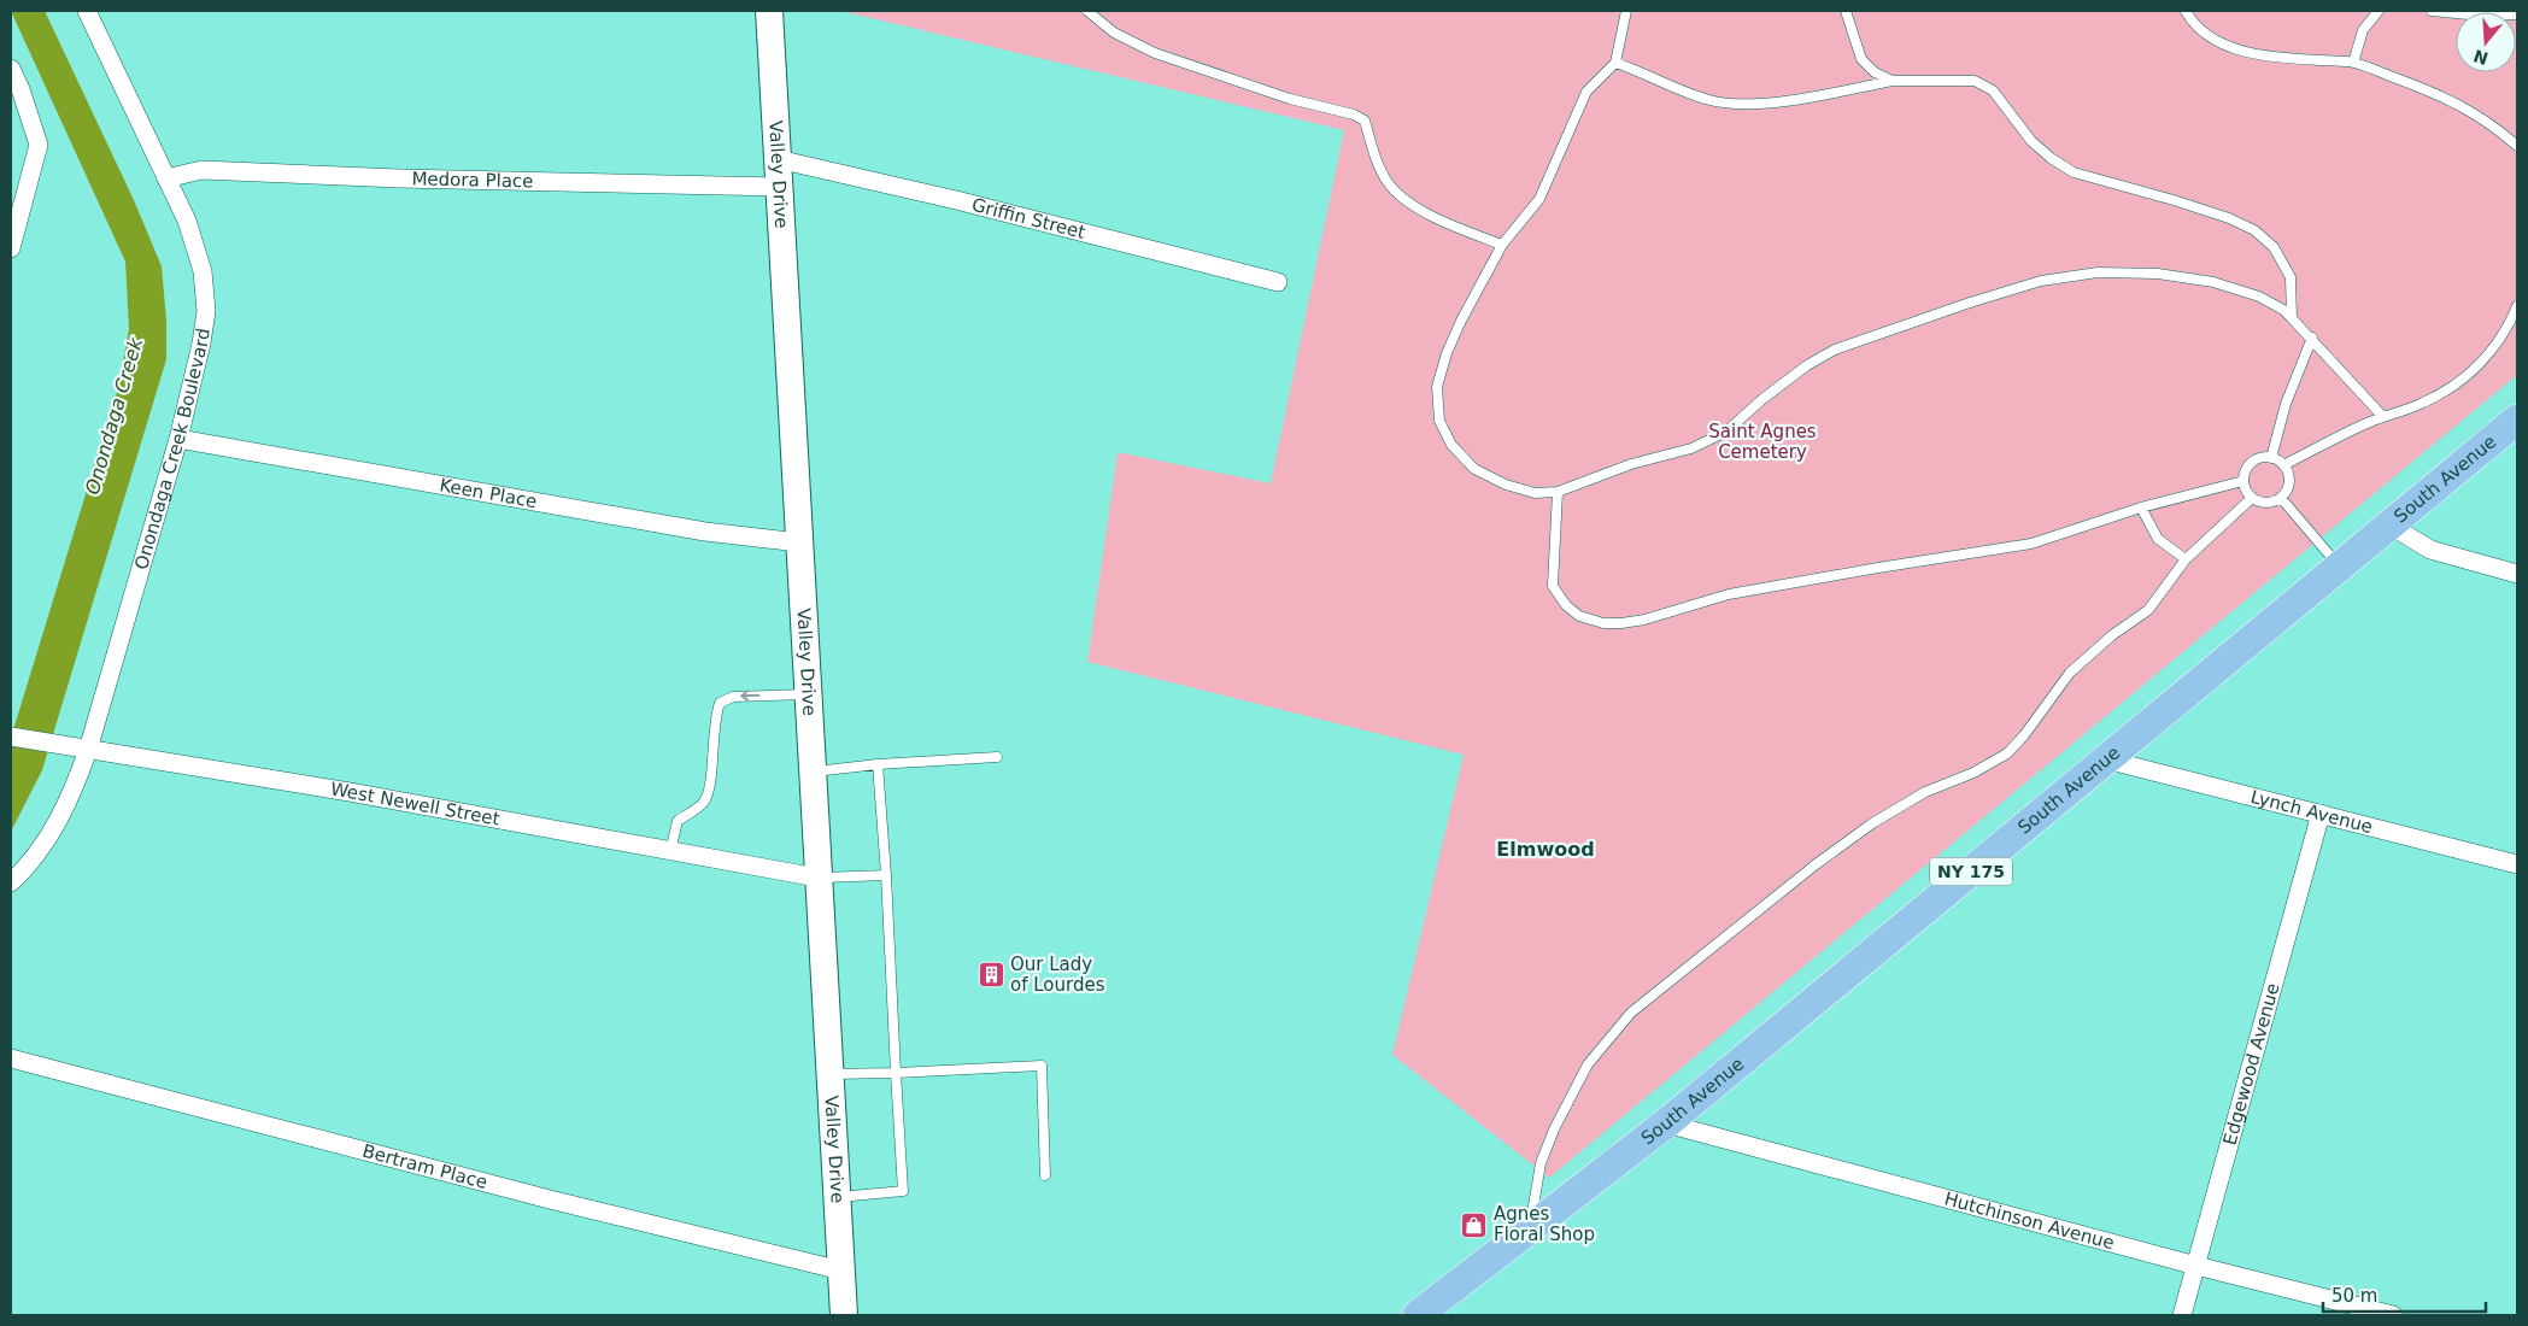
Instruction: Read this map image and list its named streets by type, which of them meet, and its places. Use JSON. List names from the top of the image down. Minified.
{"streets":{"main road":["Valley Drive","South Avenue","NY 175"],"street":["Medora Place","Griffin Street","Onondaga Creek Boulevard","Keen Place","West Newell Street","Lynch Avenue","Edgewood Avenue","Bertram Place","Hutchinson Avenue"]},"crossings":[["Valley Drive","Medora Place"],["Valley Drive","Griffin Street"],["Valley Drive","Keen Place"],["Valley Drive","West Newell Street"],["Valley Drive","Bertram Place"],["Medora Place","Onondaga Creek Boulevard"],["Onondaga Creek Boulevard","Keen Place"],["Onondaga Creek Boulevard","West Newell Street"],["South Avenue","Lynch Avenue"],["South Avenue","Hutchinson Avenue"],["Lynch Avenue","Edgewood Avenue"],["Edgewood Avenue","Hutchinson Avenue"]],"districts":["Elmwood"],"water":["Onondaga Creek"],"parks":["Saint Agnes Cemetery"],"places":{"building":["Our Lady of Lourdes"],"shop":["Agnes Floral Shop"]},"scale_bar":"50 m","north":"bottom"}
